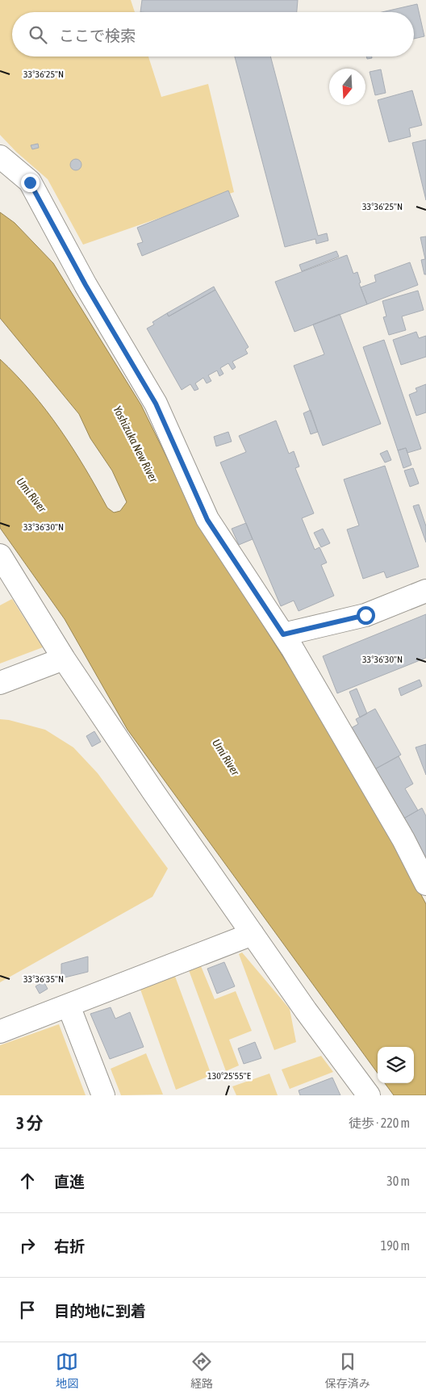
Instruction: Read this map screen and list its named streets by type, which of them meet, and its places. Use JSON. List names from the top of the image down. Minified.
{"water":["Yoshizuka New River","Umi River"],"north":"bottom","page":{"search":"ここで検索","heading":["3 分","徒歩 · 220 m"],"list":[["直進","30 m"],["右折","190 m"],"目的地に到着"],"nav":["地図","経路","保存済み"]},"coordinates":["33°36'25\"N","33°36'30\"N","33°36'35\"N","130°25'55\"E"]}
